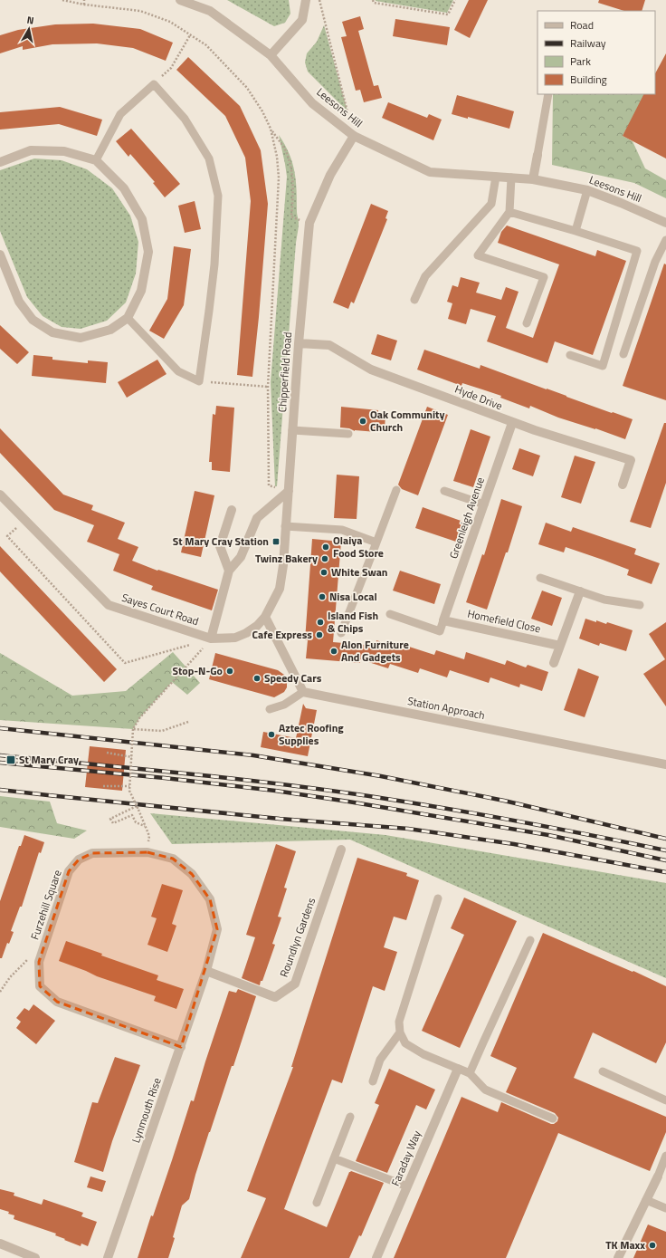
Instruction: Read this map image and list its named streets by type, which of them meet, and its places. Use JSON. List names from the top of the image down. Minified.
{"streets":{"street":["Leesons Hill","Chipperfield Road","Hyde Drive","Greenleigh Avenue","Sayes Court Road","Homefield Close","Station Approach","Furzehill Square","Roundlyn Gardens","Lynmouth Rise","Faraday Way"]},"crossings":[["Leesons Hill","Chipperfield Road"],["Chipperfield Road","Hyde Drive"],["Chipperfield Road","Sayes Court Road"],["Hyde Drive","Greenleigh Avenue"],["Greenleigh Avenue","Homefield Close"],["Furzehill Square","Roundlyn Gardens"],["Furzehill Square","Lynmouth Rise"],["Roundlyn Gardens","Lynmouth Rise"]],"places":{"other":["Oak Community Church","Olaiya Food Store","Twinz Bakery","White Swan","Nisa Local","Island Fish & Chips","Cafe Express","Alon Furniture And Gadgets","Stop-N-Go","Speedy Cars","Aztec Roofing Supplies","TK Maxx"],"transit":["St Mary Cray Station","St Mary Cray"]},"legend":["Road","Railway","Park","Building"],"north":"top"}
